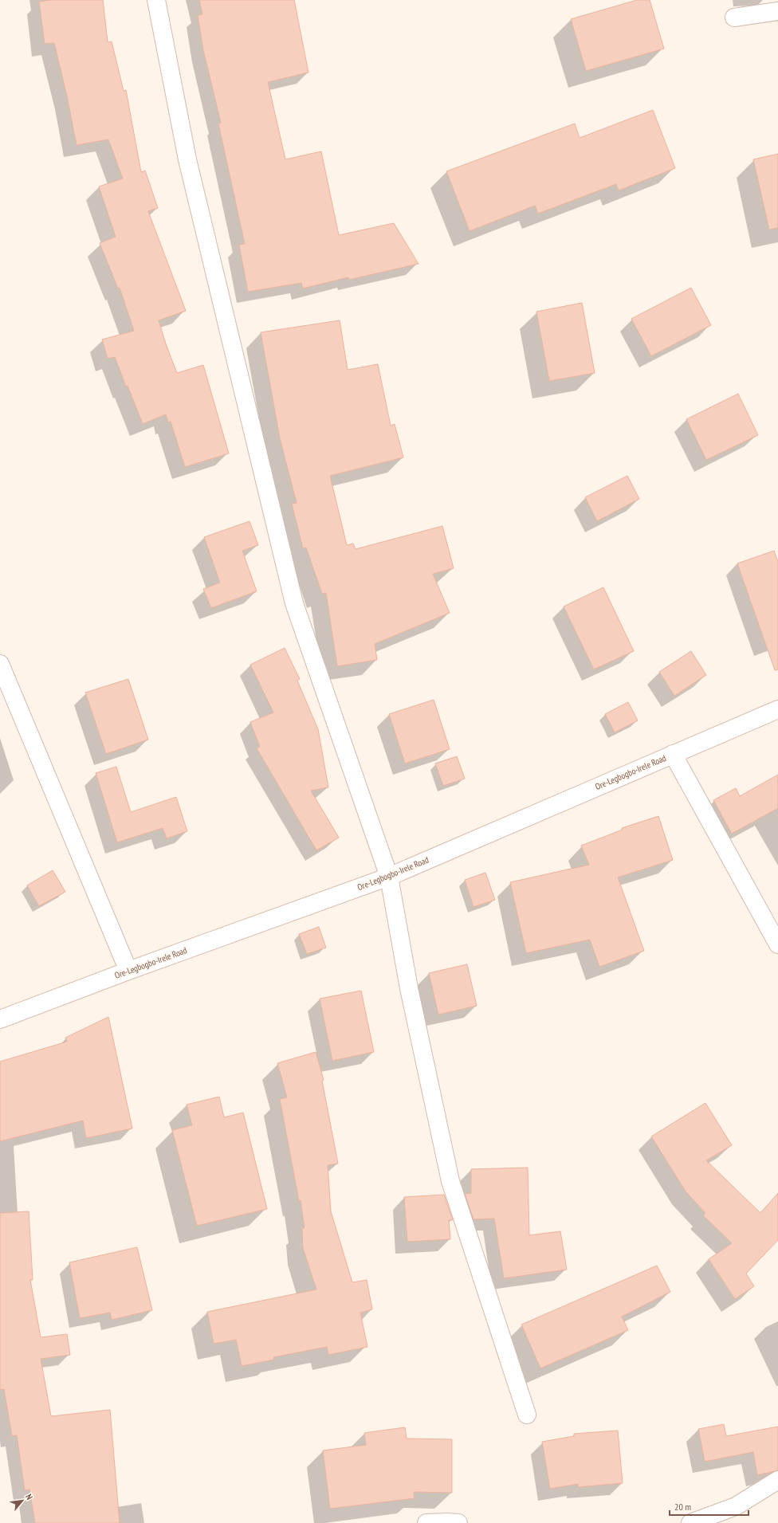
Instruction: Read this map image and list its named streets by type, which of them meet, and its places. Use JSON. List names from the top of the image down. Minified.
{"streets":{"street":["Ore-Legbogbo-Irele Road"]},"scale_bar":"20 m","north":"top right"}
